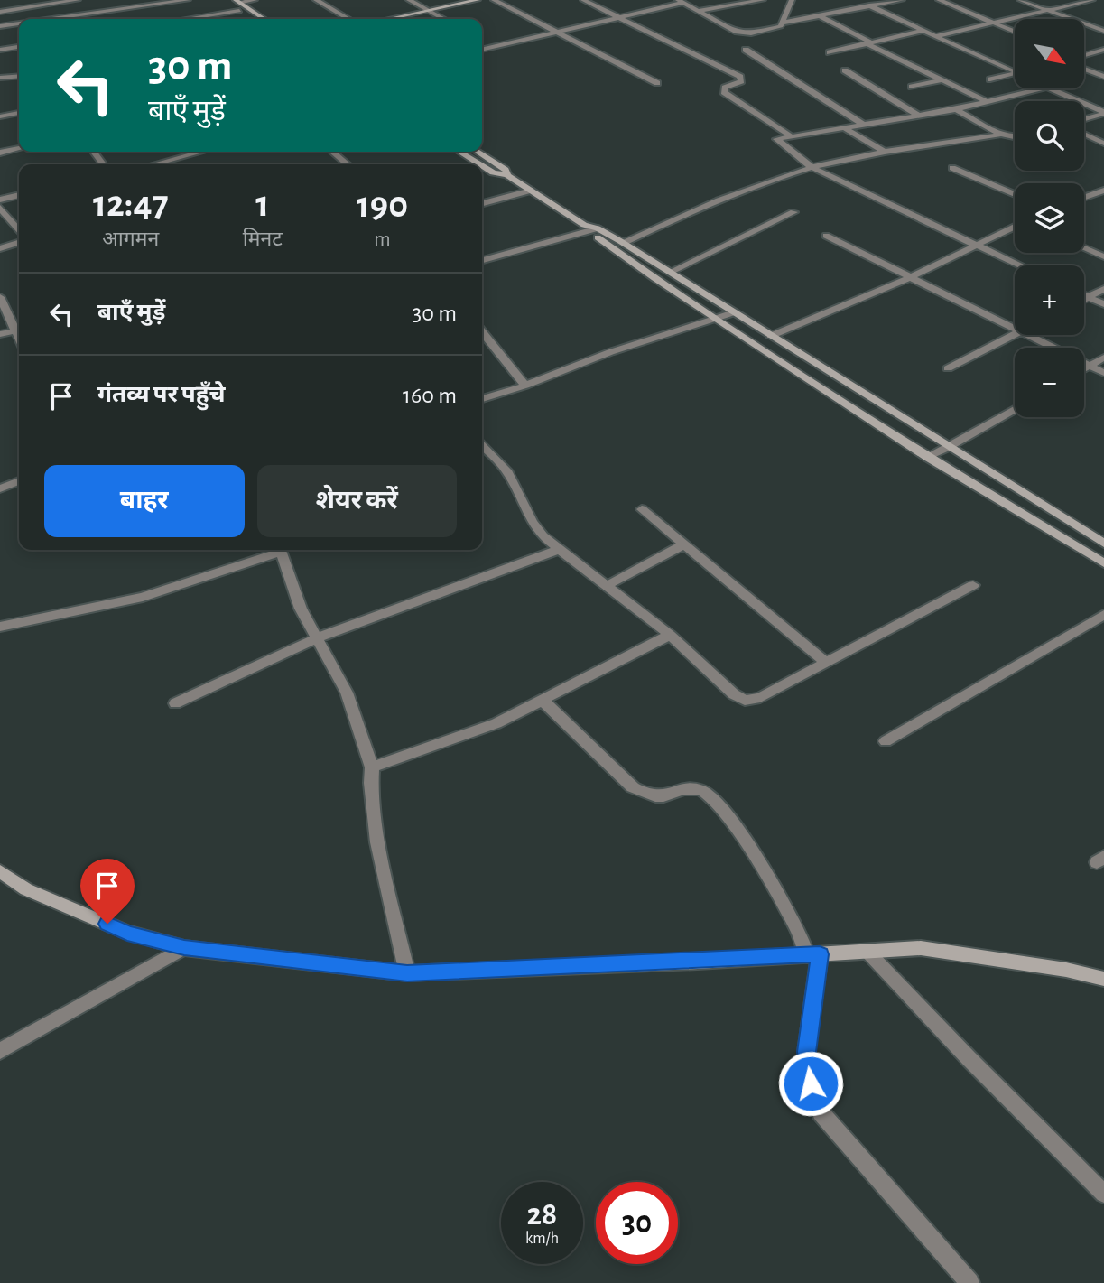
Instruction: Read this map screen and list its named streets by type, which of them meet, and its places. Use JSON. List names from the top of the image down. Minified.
{"north":"bottom right","page":{"map_buttons":["+","−"],"turn":["30 m","बाएँ मुड़ें"],"eta":["12:47","आगमन","1","मिनट","190","m"],"list":[{"name":"बाएँ मुड़ें","value":"30 m"},{"name":"गंतव्य पर पहुँचे","value":"160 m"}],"buttons":["बाहर","शेयर करें"],"speed":"28 km/h","limit":"30"}}
